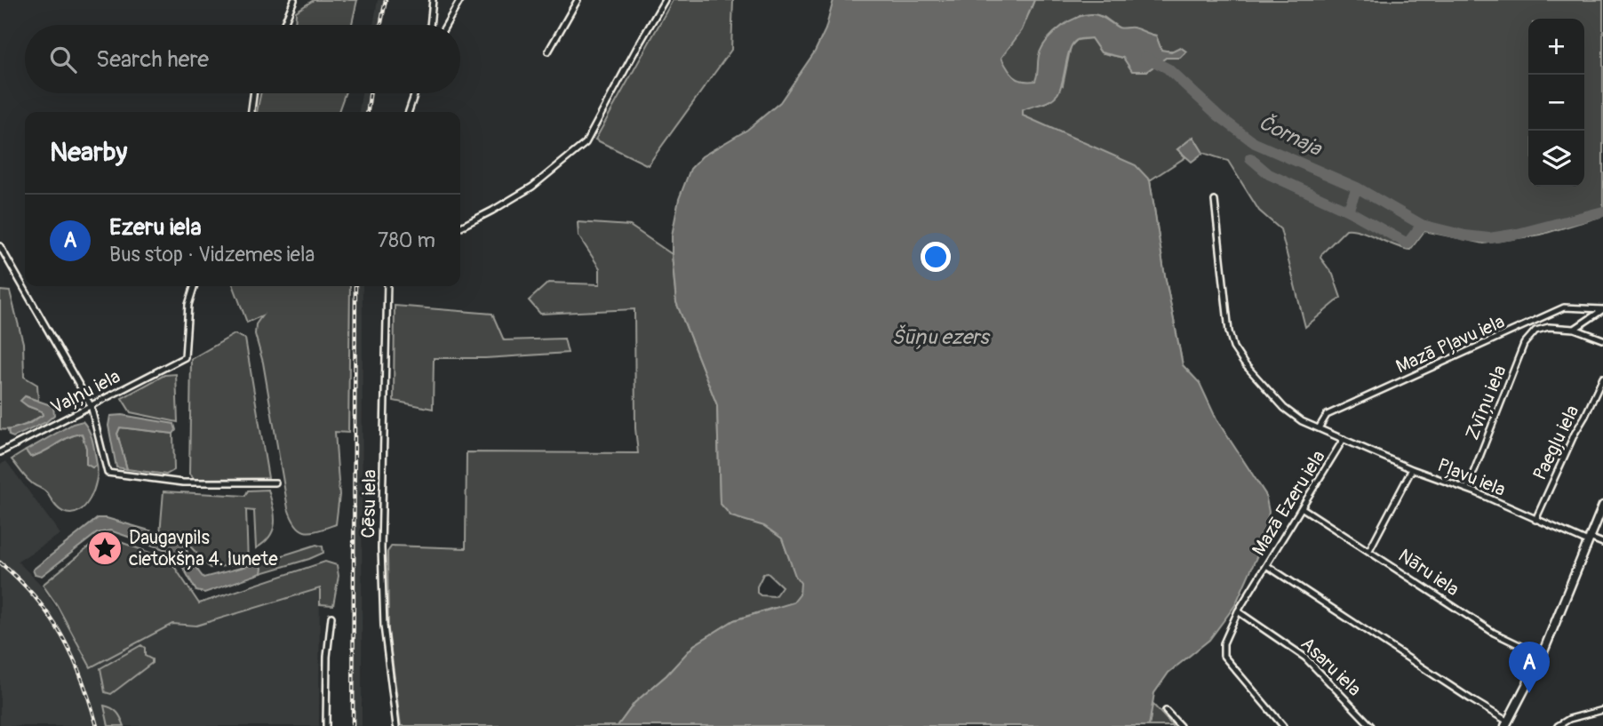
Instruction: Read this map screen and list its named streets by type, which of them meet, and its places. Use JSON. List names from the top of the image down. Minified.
{"streets":{"street":["Mazā Pļavu iela","Vaļņu iela","Zvīņu iela","Paegļu iela","Pļavu iela","Mazā Ezeru iela","Cēsu iela","Nāru iela","Asaru iela"]},"crossings":[["Mazā Pļavu iela","Mazā Ezeru iela"],["Zvīņu iela","Pļavu iela"],["Paegļu iela","Pļavu iela"],["Pļavu iela","Mazā Ezeru iela"],["Mazā Ezeru iela","Nāru iela"],["Mazā Ezeru iela","Asaru iela"]],"water":["Čornaja","Šūņu ezers"],"places":{"place":["Daugavpils cietokšņa 4. lunete"]},"page":{"map_buttons":["+","−"],"search":"Search here","heading":"Nearby","list":[{"mark":"A","name":"Ezeru iela","note":"Bus stop · Vidzemes iela","value":"780 m"}],"pins":"A"}}
